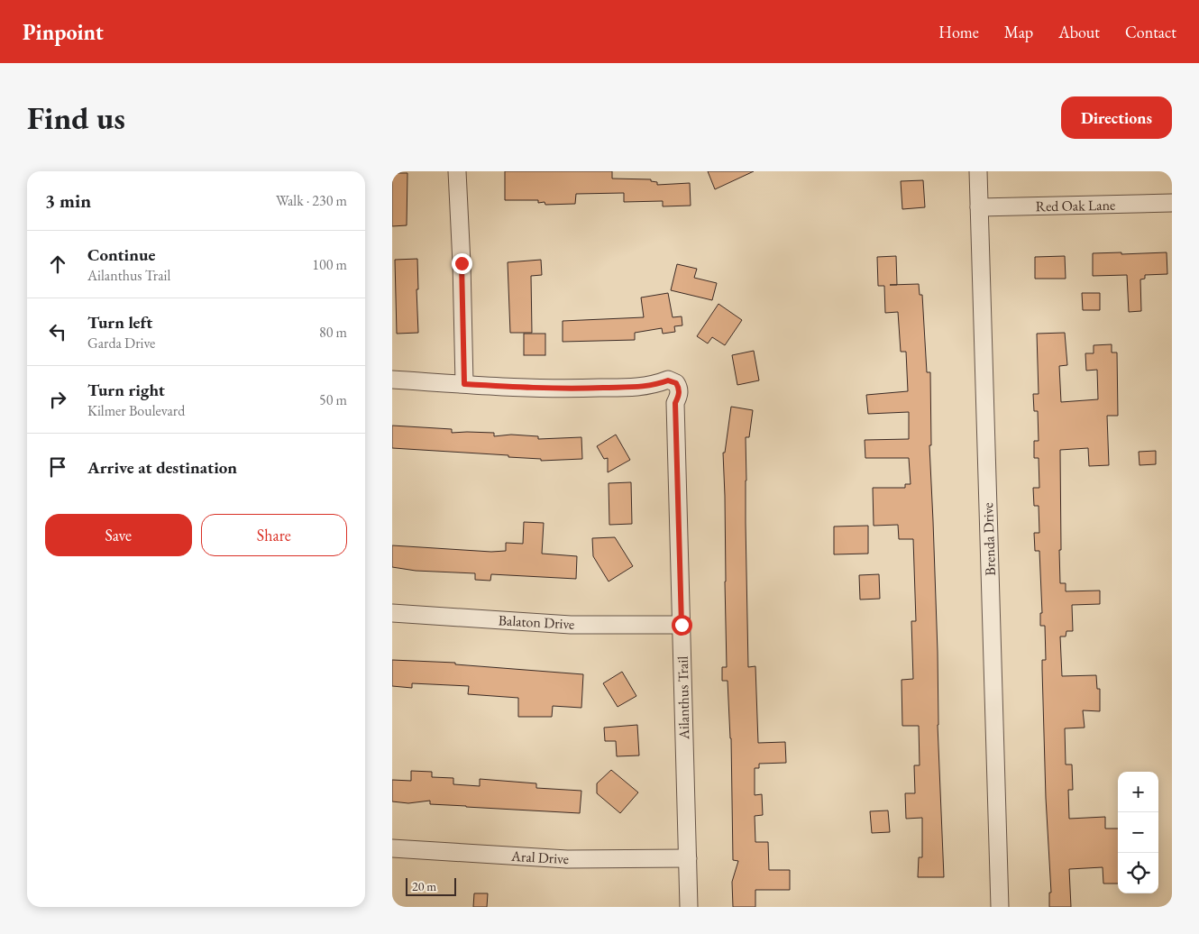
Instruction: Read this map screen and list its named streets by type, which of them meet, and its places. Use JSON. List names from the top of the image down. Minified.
{"streets":{"street":["Red Oak Lane","Brenda Drive","Balaton Drive","Ailanthus Trail","Aral Drive"]},"crossings":[["Red Oak Lane","Brenda Drive"],["Balaton Drive","Ailanthus Trail"],["Ailanthus Trail","Aral Drive"]],"scale_bar":"20 m","page":{"header":"Pinpoint","nav":["Home","Map","About","Contact"],"buttons":["Directions",["Save","Share"]],"title":"Find us","heading":["3 min","Walk · 230 m"],"list":[["Continue","Ailanthus Trail","100 m"],["Turn left","Garda Drive","80 m"],["Turn right","Kilmer Boulevard","50 m"],"Arrive at destination"],"map_buttons":["+","−"],"scale":"20 m"}}
